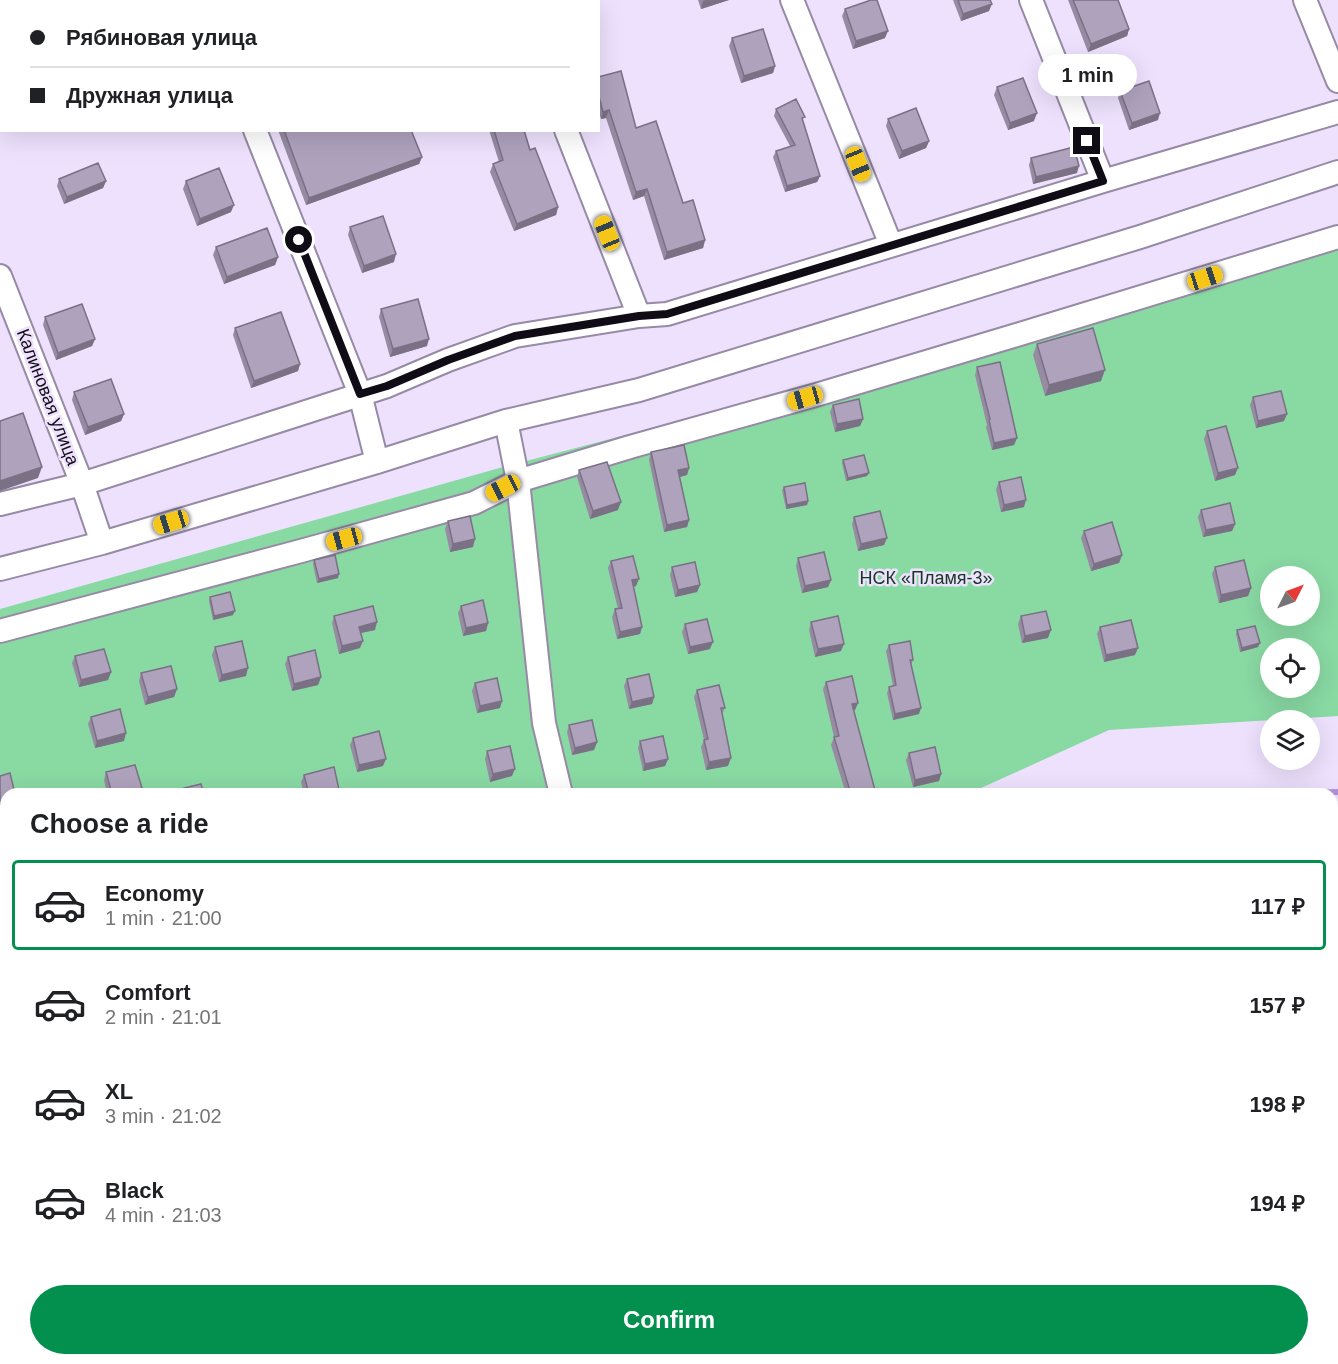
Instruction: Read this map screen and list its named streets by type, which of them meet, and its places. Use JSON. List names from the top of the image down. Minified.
{"streets":{"street":["Калиновая улица"]},"parks":["НСК «Пламя-3»"],"north":"top right","page":{"banner":["Рябиновая улица","Дружная улица"],"bubble":"1 min","heading":"Choose a ride","list":[{"name":"Economy","note":"1 min · 21:00","value":"117 ₽"},{"name":"Comfort","note":"2 min · 21:01","value":"157 ₽"},{"name":"XL","note":"3 min · 21:02","value":"198 ₽"},{"name":"Black","note":"4 min · 21:03","value":"194 ₽"}],"buttons":"Confirm"}}
